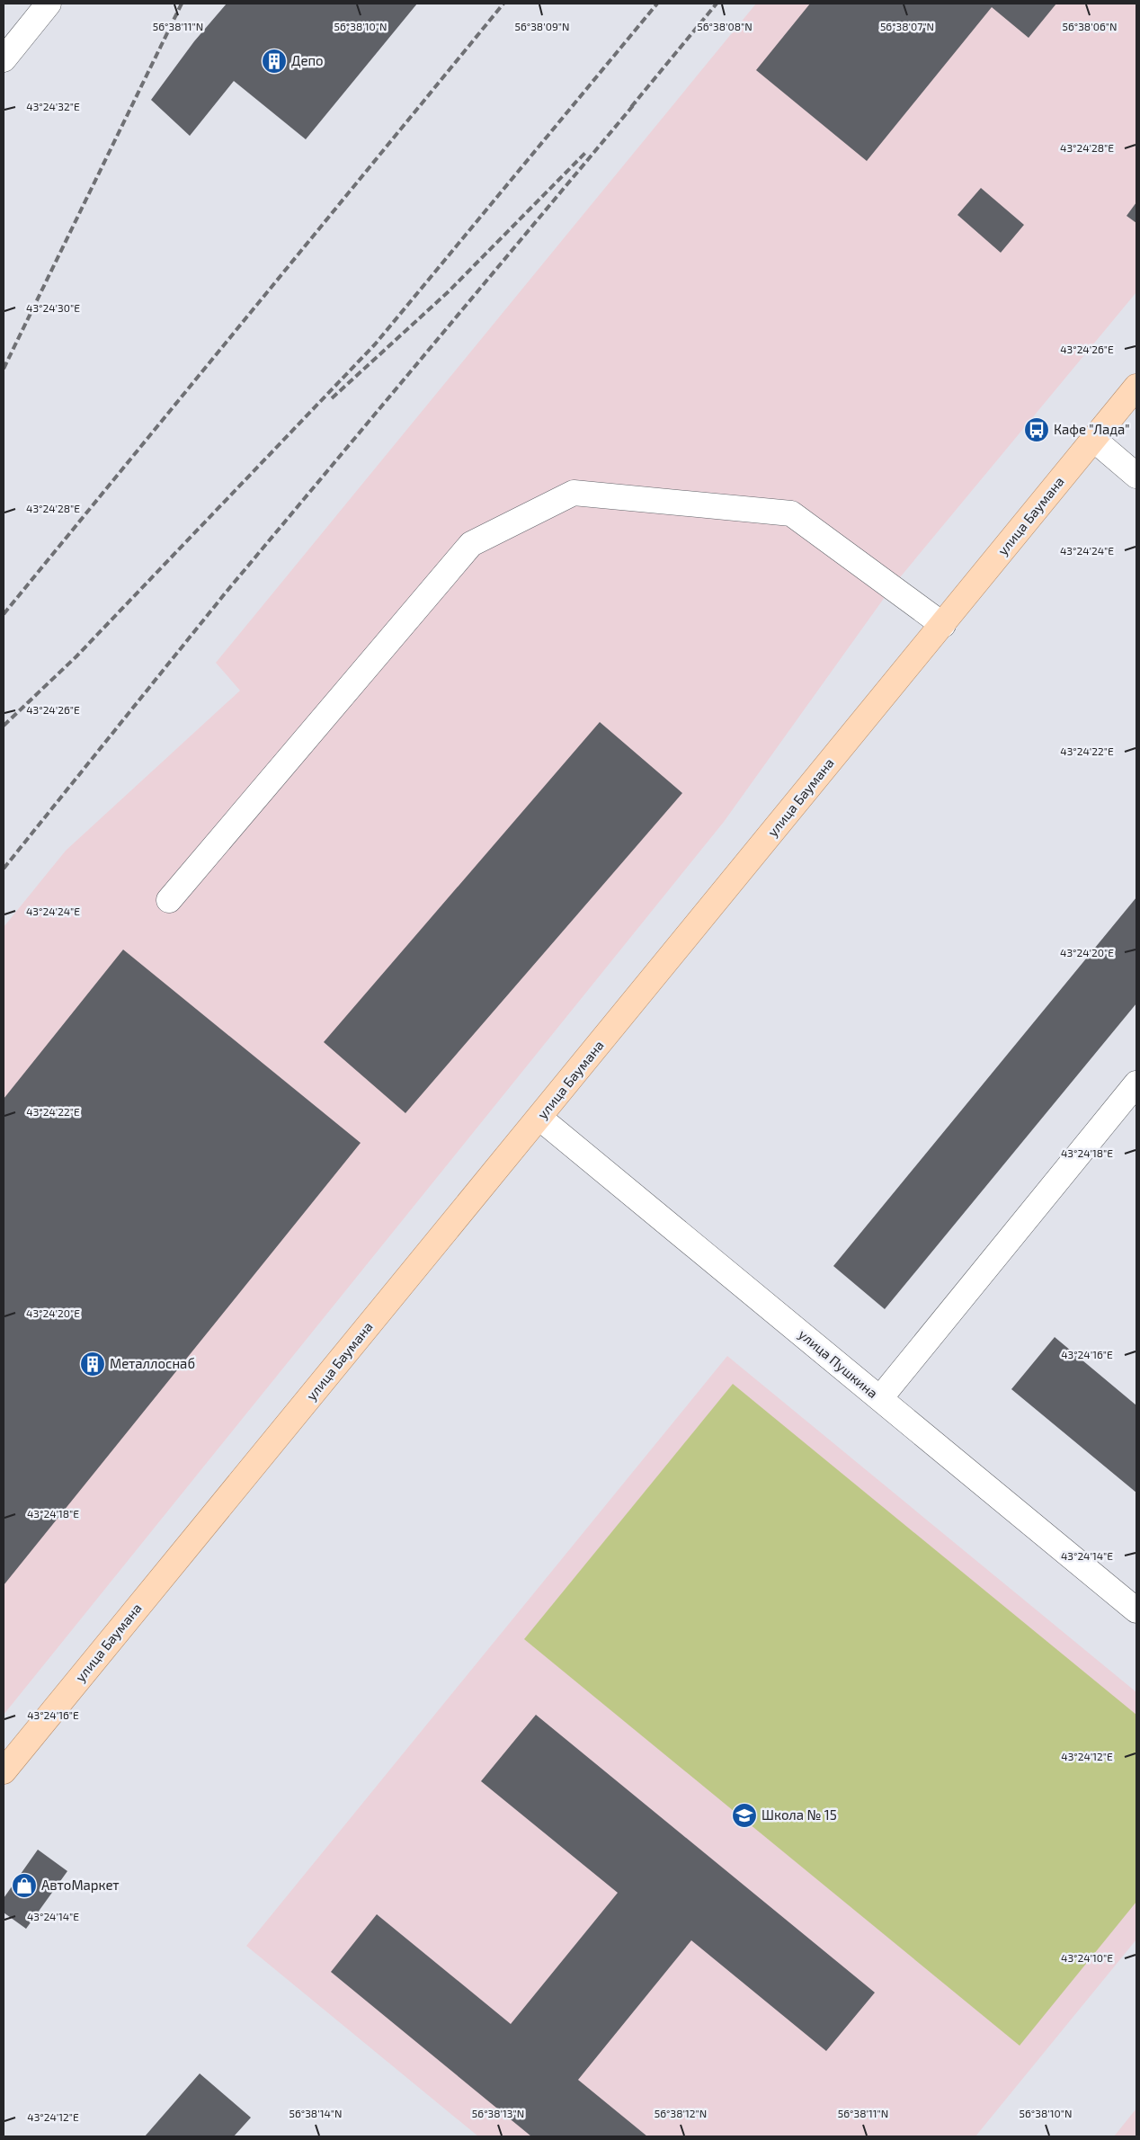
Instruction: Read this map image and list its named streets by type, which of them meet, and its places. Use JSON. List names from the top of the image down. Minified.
{"streets":{"main road":["улица Баумана"],"street":["улица Пушкина"]},"crossings":[["улица Баумана","улица Пушкина"]],"places":{"building":["Депо","Металлоснаб"],"bus stop":["Кафе \"Лада\""],"school or university":["Школа № 15"],"shop":["АвтоМаркет"]},"coordinates":["56°38'11\"N","56°38'10\"N","56°38'09\"N","56°38'08\"N","56°38'07\"N","56°38'06\"N","43°24'32\"E","43°24'28\"E","43°24'30\"E","43°24'26\"E","43°24'24\"E","43°24'22\"E","43°24'20\"E","43°24'18\"E","43°24'16\"E","43°24'14\"E","43°24'12\"E","43°24'10\"E","56°38'14\"N","56°38'13\"N","56°38'12\"N"]}
